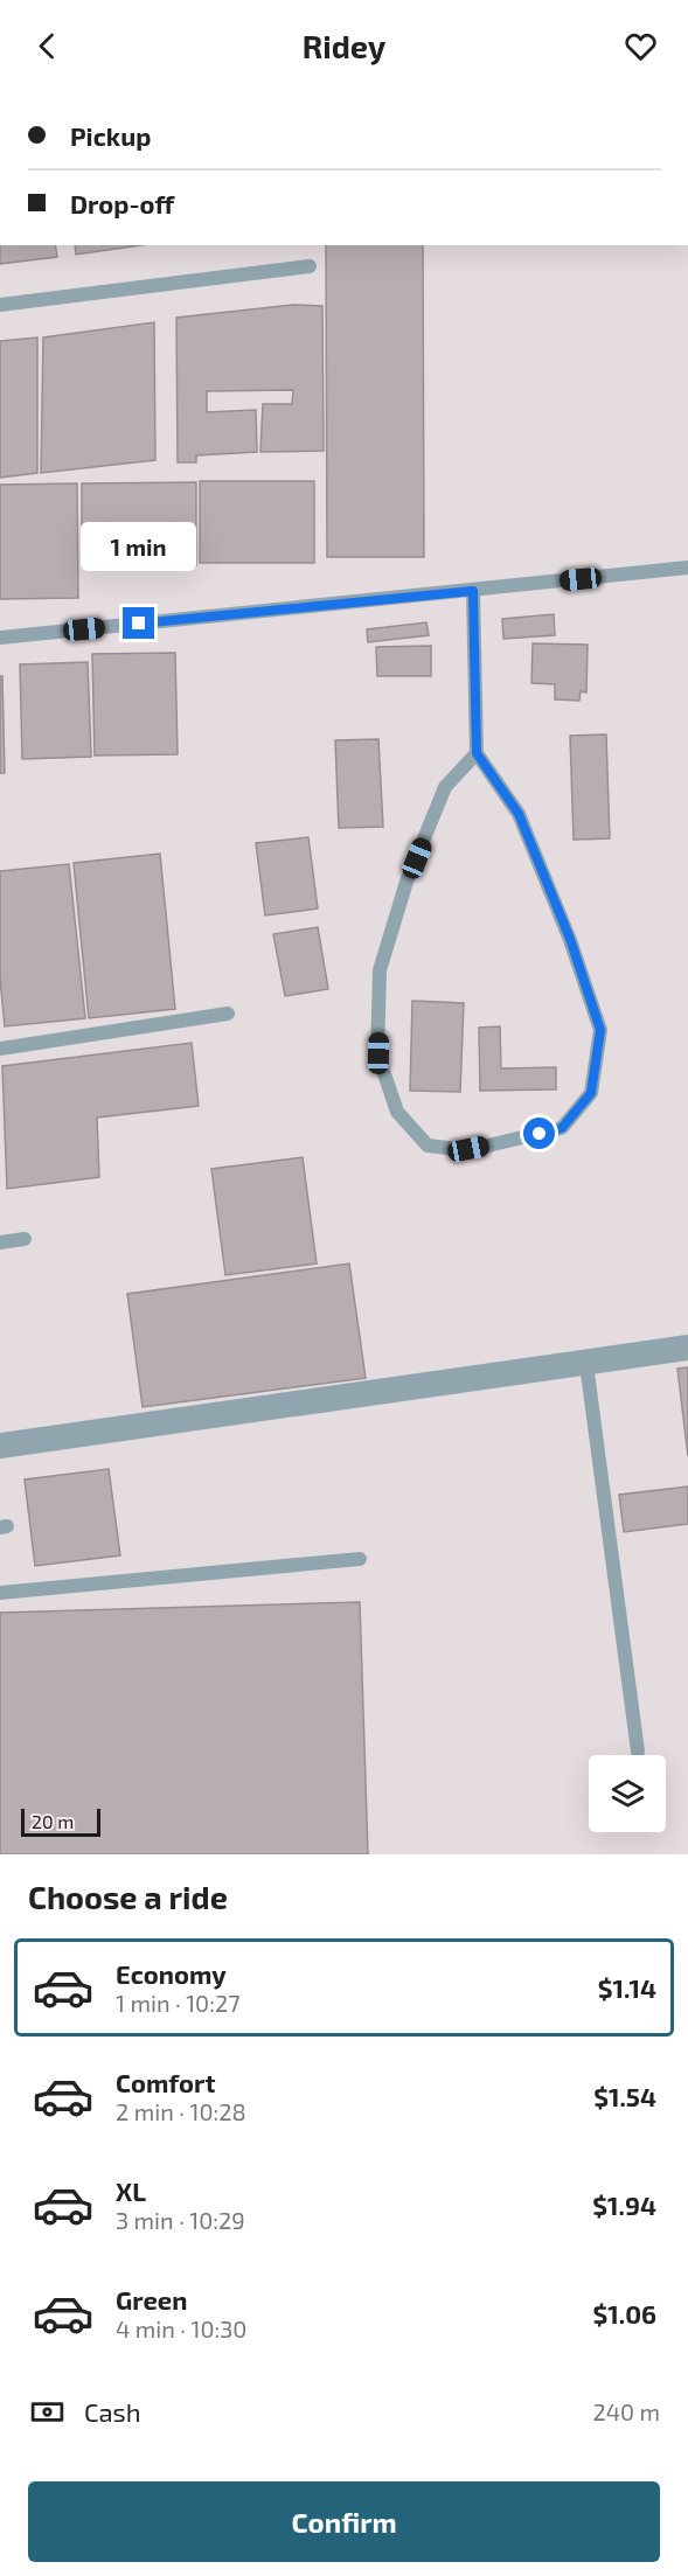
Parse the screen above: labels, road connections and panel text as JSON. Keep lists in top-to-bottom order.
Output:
{
  "scale_bar": "20 m",
  "page": {
    "header": "Ridey",
    "banner": ["Pickup", "Drop-off"],
    "bubble": "1 min",
    "scale": "20 m",
    "heading": "Choose a ride",
    "list": [
      {
        "name": "Economy",
        "note": "1 min · 10:27",
        "value": "$1.14"
      },
      {
        "name": "Comfort",
        "note": "2 min · 10:28",
        "value": "$1.54"
      },
      {
        "name": "XL",
        "note": "3 min · 10:29",
        "value": "$1.94"
      },
      {
        "name": "Green",
        "note": "4 min · 10:30",
        "value": "$1.06"
      }
    ],
    "pay": ["Cash", "240 m"],
    "buttons": "Confirm"
  }
}
